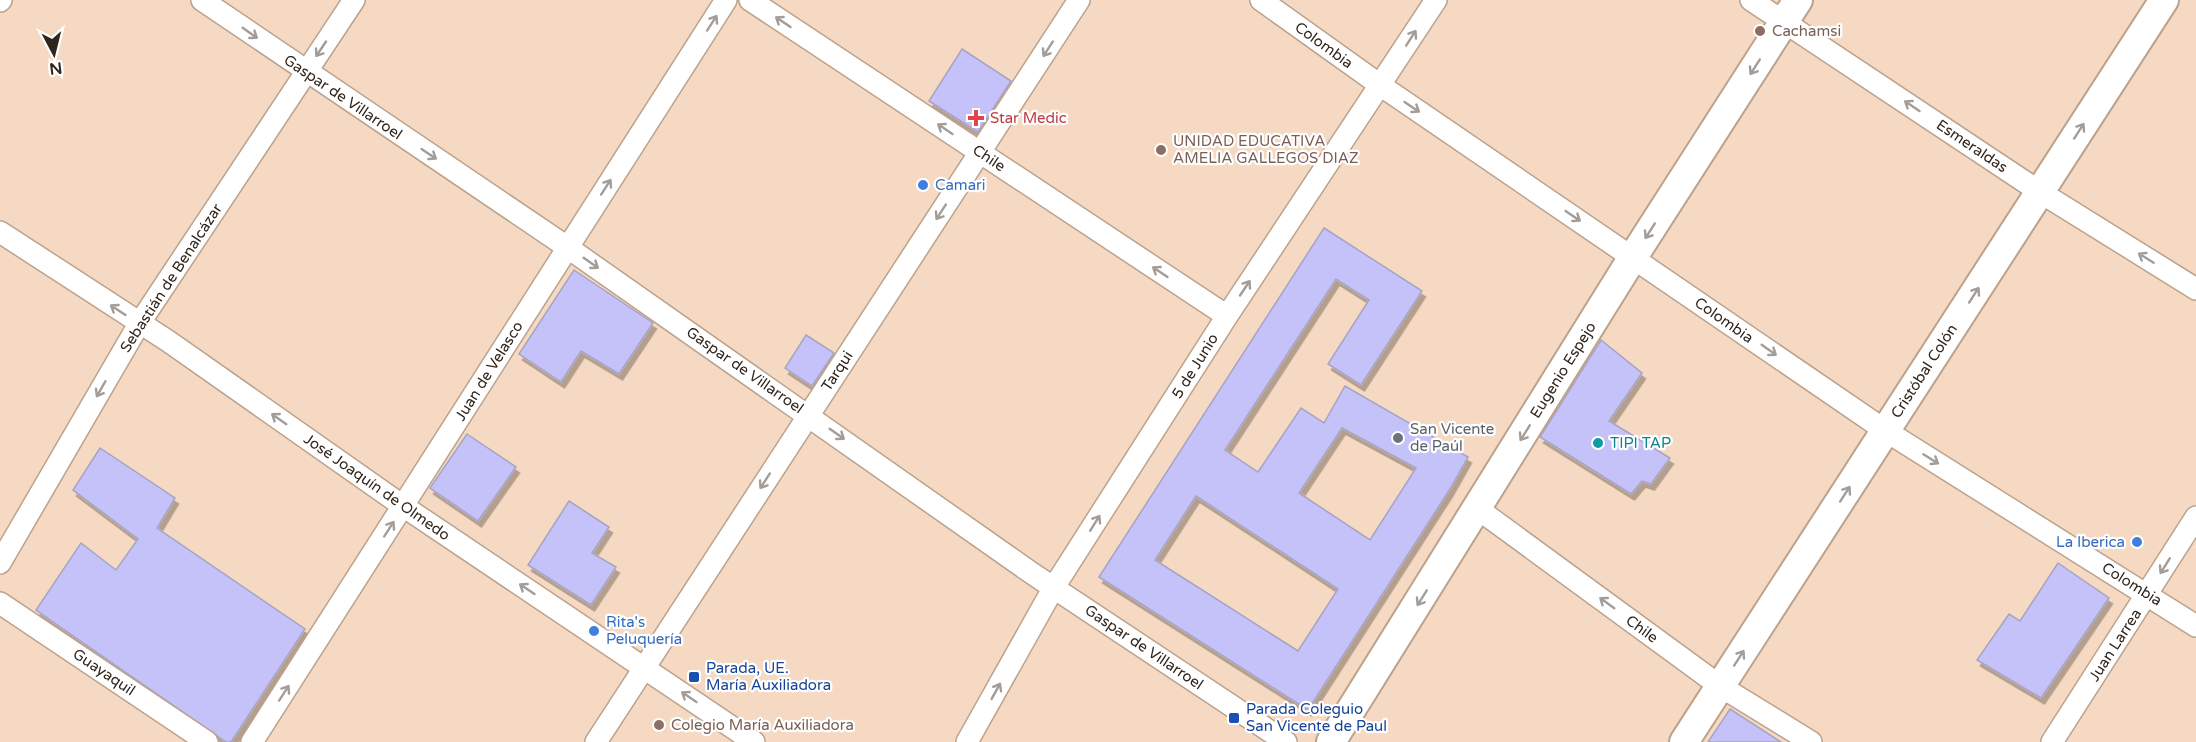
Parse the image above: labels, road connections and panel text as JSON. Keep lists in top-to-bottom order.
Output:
{
  "streets": {
    "street": [
      "Colombia",
      "Gaspar de Villarroel",
      "Esmeraldas",
      "Chile",
      "Sebastián de Benalcázar",
      "5 de Junio",
      "Eugenio Espejo",
      "Juan de Velasco",
      "Tarqui",
      "Cristóbal Colón",
      "José Joaquín de Olmedo",
      "Juan Larrea",
      "Guayaquil"
    ]
  },
  "crossings": [
    ["Colombia", "5 de Junio"],
    ["Colombia", "Eugenio Espejo"],
    ["Colombia", "Cristóbal Colón"],
    ["Colombia", "Juan Larrea"],
    ["Gaspar de Villarroel", "Sebastián de Benalcázar"],
    ["Gaspar de Villarroel", "5 de Junio"],
    ["Gaspar de Villarroel", "Juan de Velasco"],
    ["Gaspar de Villarroel", "Tarqui"],
    ["Esmeraldas", "Eugenio Espejo"],
    ["Esmeraldas", "Cristóbal Colón"],
    ["Chile", "5 de Junio"],
    ["Chile", "Eugenio Espejo"],
    ["Chile", "Tarqui"],
    ["Chile", "Cristóbal Colón"],
    ["Sebastián de Benalcázar", "José Joaquín de Olmedo"],
    ["Juan de Velasco", "José Joaquín de Olmedo"],
    ["Tarqui", "José Joaquín de Olmedo"]
  ],
  "one_way": [
    "Colombia",
    "Gaspar de Villarroel",
    "Esmeraldas",
    "Chile",
    "Sebastián de Benalcázar",
    "5 de Junio",
    "Eugenio Espejo",
    "Juan de Velasco",
    "Tarqui",
    "Cristóbal Colón",
    "José Joaquín de Olmedo"
  ],
  "places": {
    "other": [
      "Cachamsi",
      "UNIDAD EDUCATIVA AMELIA GALLEGOS DIAZ",
      "Camari",
      "San Vicente de Paúl",
      "TIPI TAP",
      "La Iberica",
      "Rita's Peluquería",
      "Colegio María Auxiliadora"
    ],
    "health": ["Star Medic"],
    "transit": ["Parada, UE. María Auxiliadora", "Parada Coleguio San Vicente de Paul"]
  },
  "north": "bottom"
}
